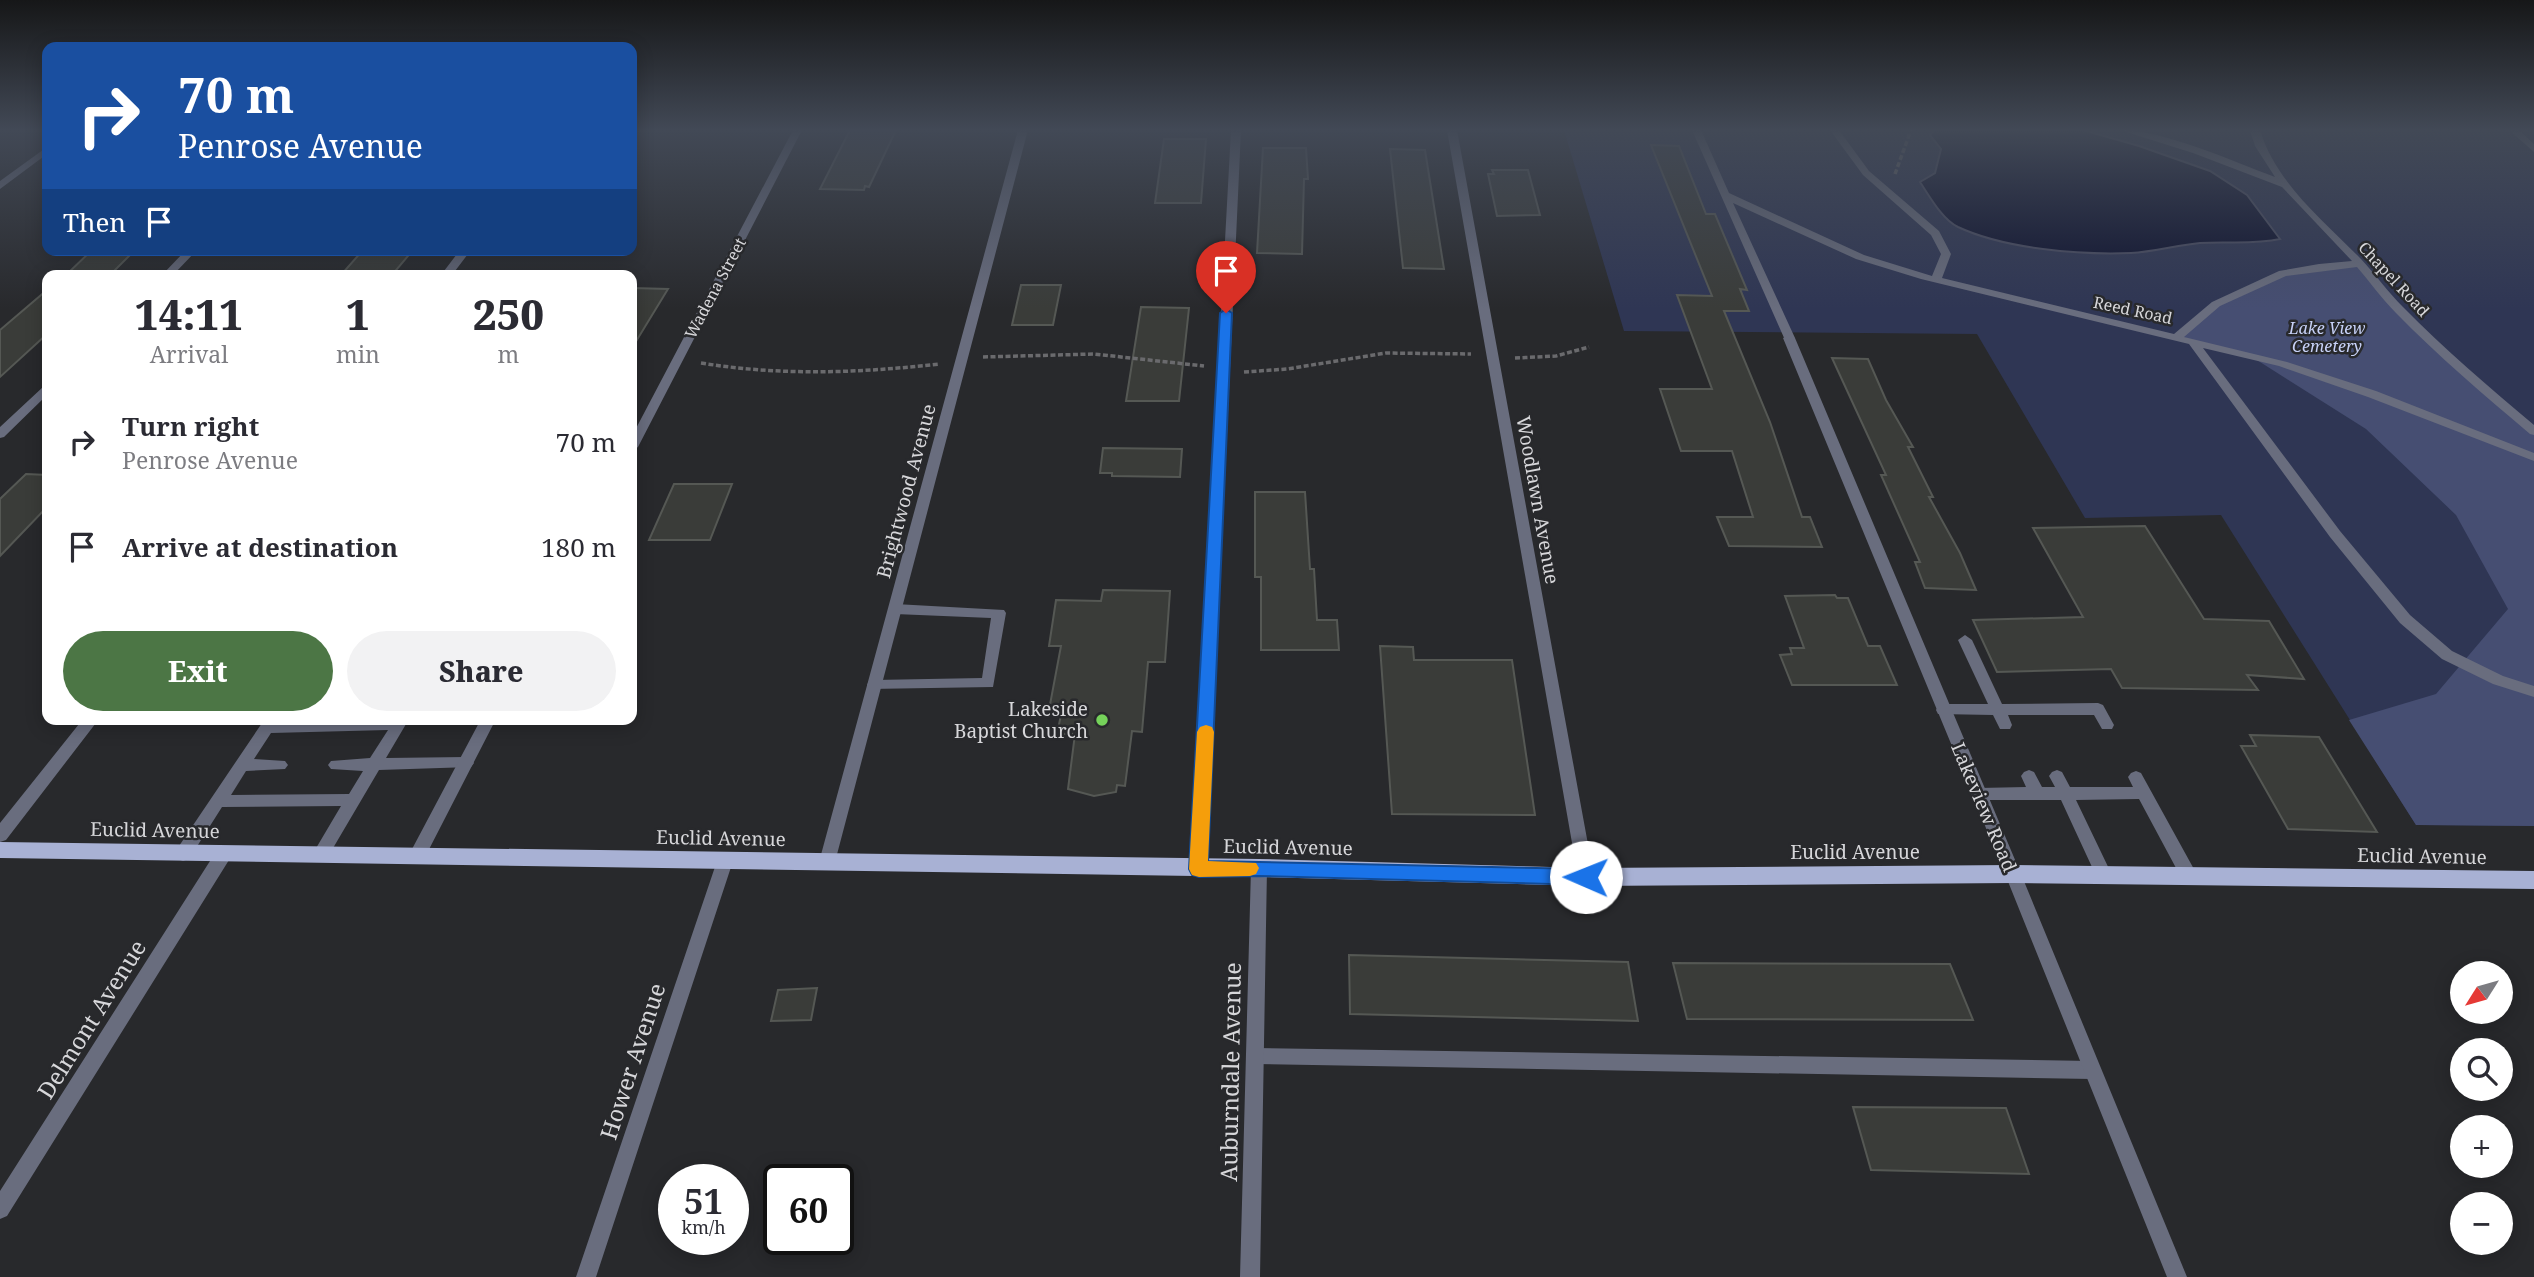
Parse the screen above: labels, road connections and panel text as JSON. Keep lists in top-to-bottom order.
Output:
{
  "streets": {
    "main road": ["Euclid Avenue"],
    "street": [
      "Chapel Road",
      "Wadena Street",
      "Reed Road",
      "Brightwood Avenue",
      "Woodlawn Avenue",
      "Lakeview Road",
      "Delmont Avenue",
      "Hower Avenue",
      "Auburndale Avenue"
    ]
  },
  "crossings": [
    ["Reed Road", "Lakeview Road"],
    ["Brightwood Avenue", "Euclid Avenue"],
    ["Woodlawn Avenue", "Euclid Avenue"],
    ["Lakeview Road", "Euclid Avenue"],
    ["Euclid Avenue", "Delmont Avenue"],
    ["Euclid Avenue", "Hower Avenue"],
    ["Euclid Avenue", "Auburndale Avenue"]
  ],
  "parks": ["Lake View Cemetery"],
  "places": ["Lakeside Baptist Church"],
  "north": "bottom left",
  "page": {
    "turn": ["70 m", "Penrose Avenue"],
    "then": "Then",
    "eta": [
      "14:11",
      "Arrival",
      "1",
      "min",
      "250",
      "m"
    ],
    "list": [
      {
        "name": "Turn right",
        "note": "Penrose Avenue",
        "value": "70 m"
      },
      {
        "name": "Arrive at destination",
        "value": "180 m"
      }
    ],
    "buttons": ["Exit", "Share"],
    "map_buttons": ["+", "−"],
    "speed": "51 km/h",
    "limit": "60"
  }
}
